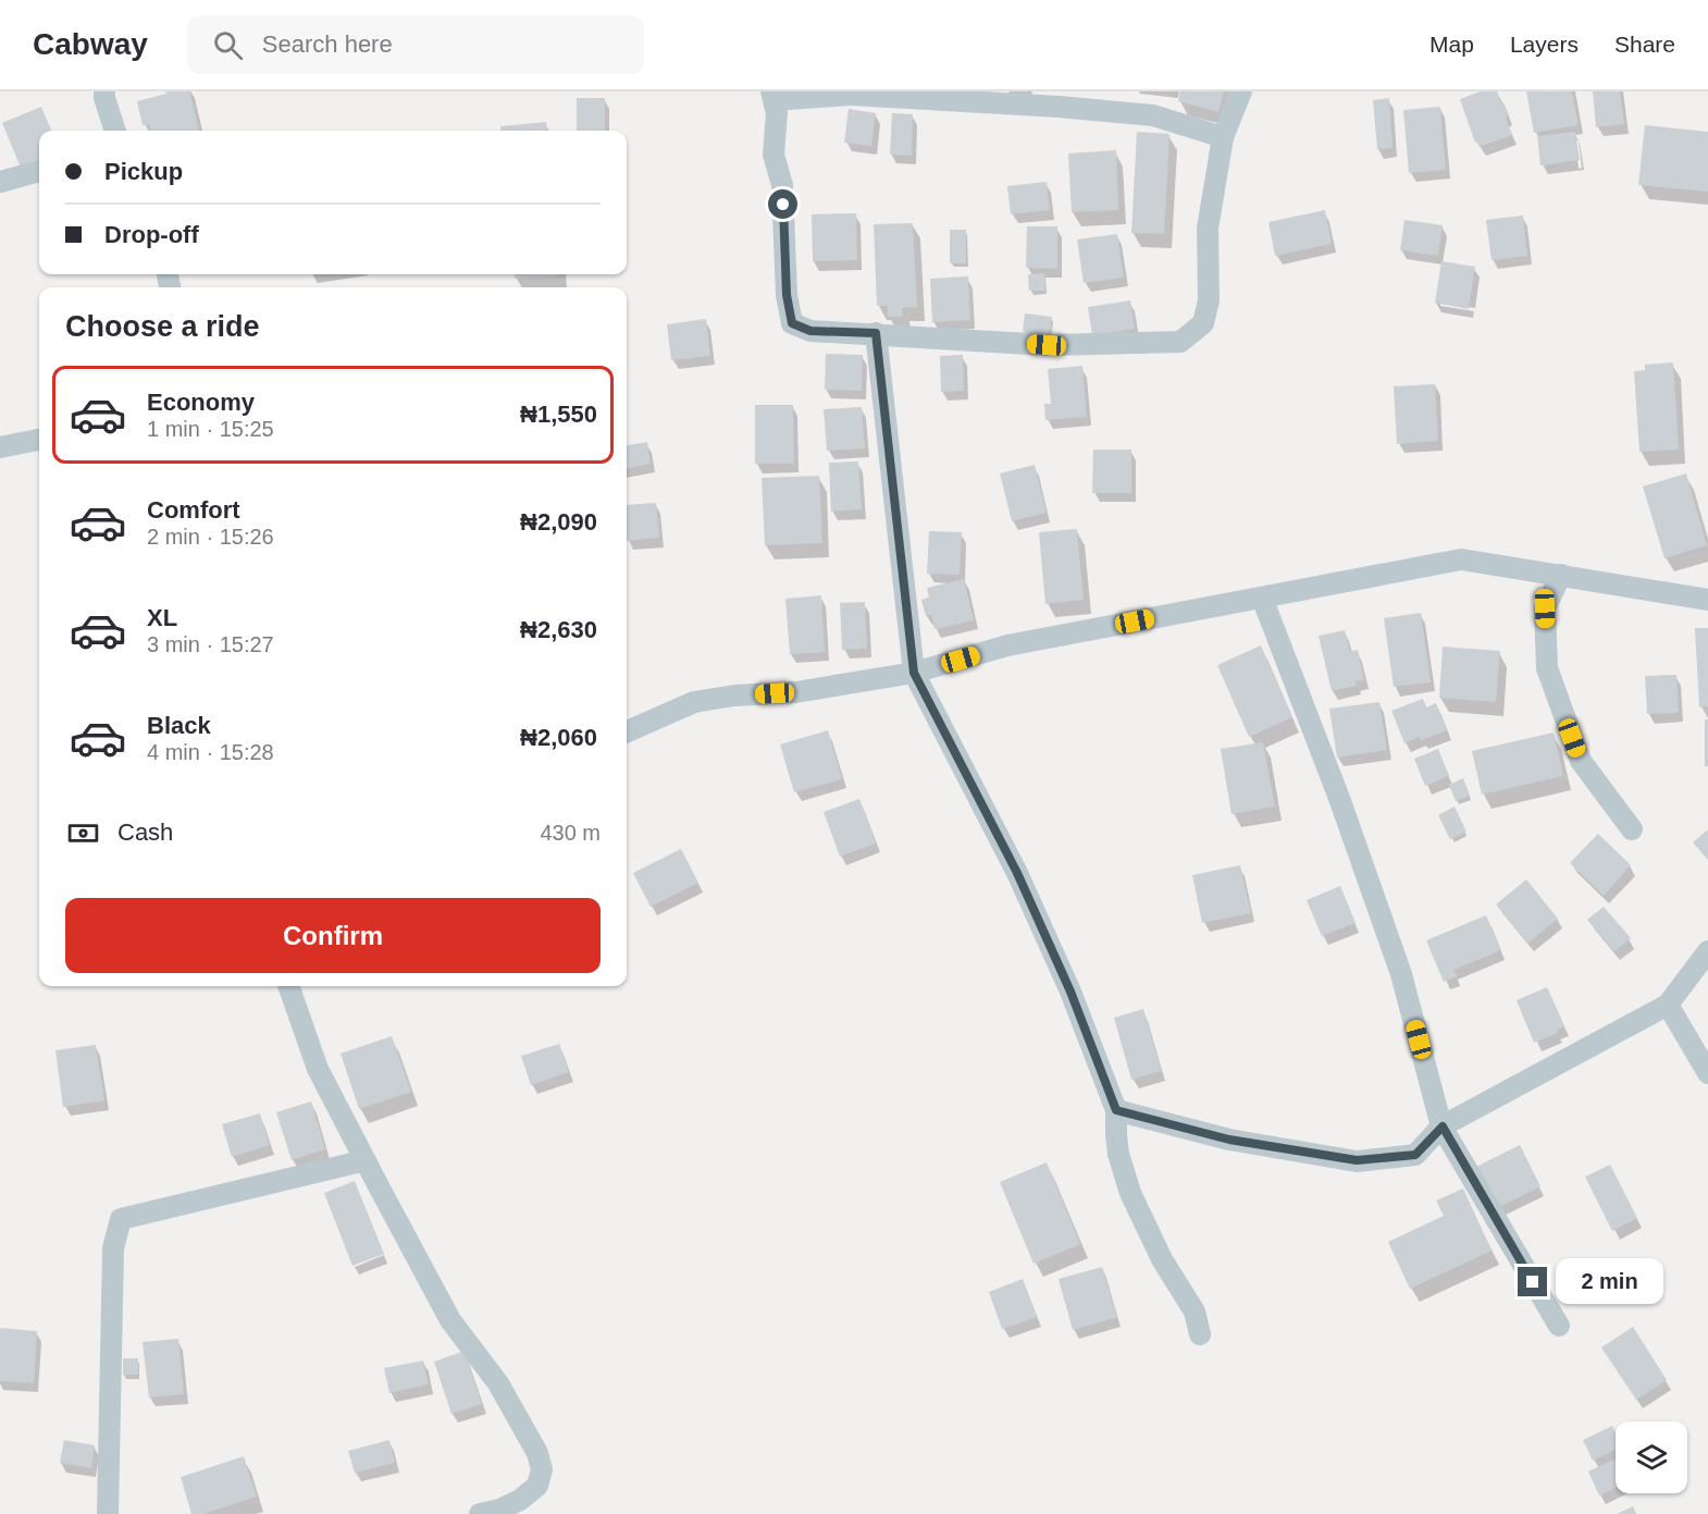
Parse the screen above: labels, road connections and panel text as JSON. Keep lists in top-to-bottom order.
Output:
{
  "page": {
    "header": "Cabway",
    "search": "Search here",
    "nav": ["Map", "Layers", "Share"],
    "banner": ["Pickup", "Drop-off"],
    "heading": "Choose a ride",
    "list": [
      {
        "name": "Economy",
        "note": "1 min · 15:25",
        "value": "₦1,550"
      },
      {
        "name": "Comfort",
        "note": "2 min · 15:26",
        "value": "₦2,090"
      },
      {
        "name": "XL",
        "note": "3 min · 15:27",
        "value": "₦2,630"
      },
      {
        "name": "Black",
        "note": "4 min · 15:28",
        "value": "₦2,060"
      }
    ],
    "pay": ["Cash", "430 m"],
    "buttons": "Confirm",
    "bubble": "2 min"
  }
}
